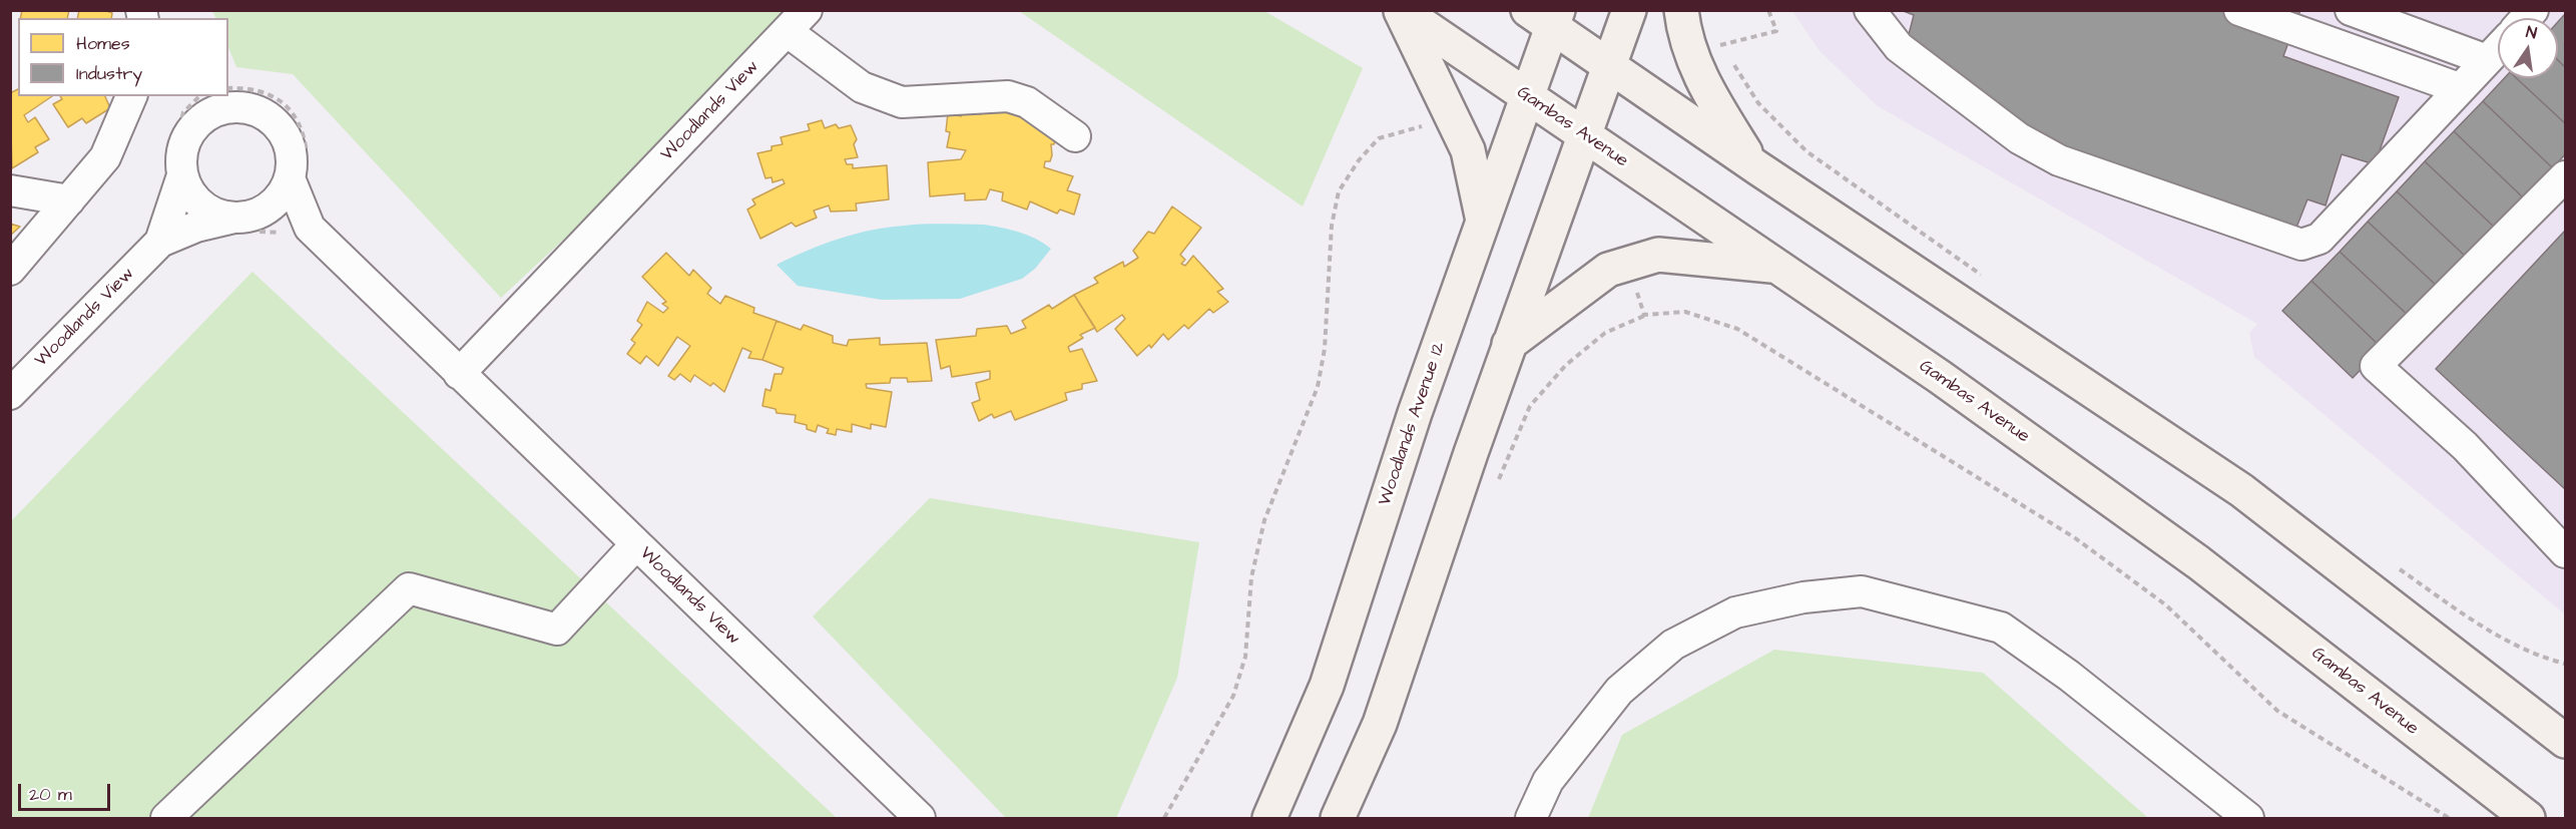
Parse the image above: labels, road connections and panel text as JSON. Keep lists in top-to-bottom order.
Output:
{
  "streets": {
    "main road": ["Gambas Avenue", "Woodlands Avenue 12"],
    "street": ["Woodlands View"]
  },
  "crossings": [
    ["Gambas Avenue", "Woodlands Avenue 12"]
  ],
  "legend": ["Homes", "Industry"],
  "scale_bar": "20 m",
  "north": "top"
}
